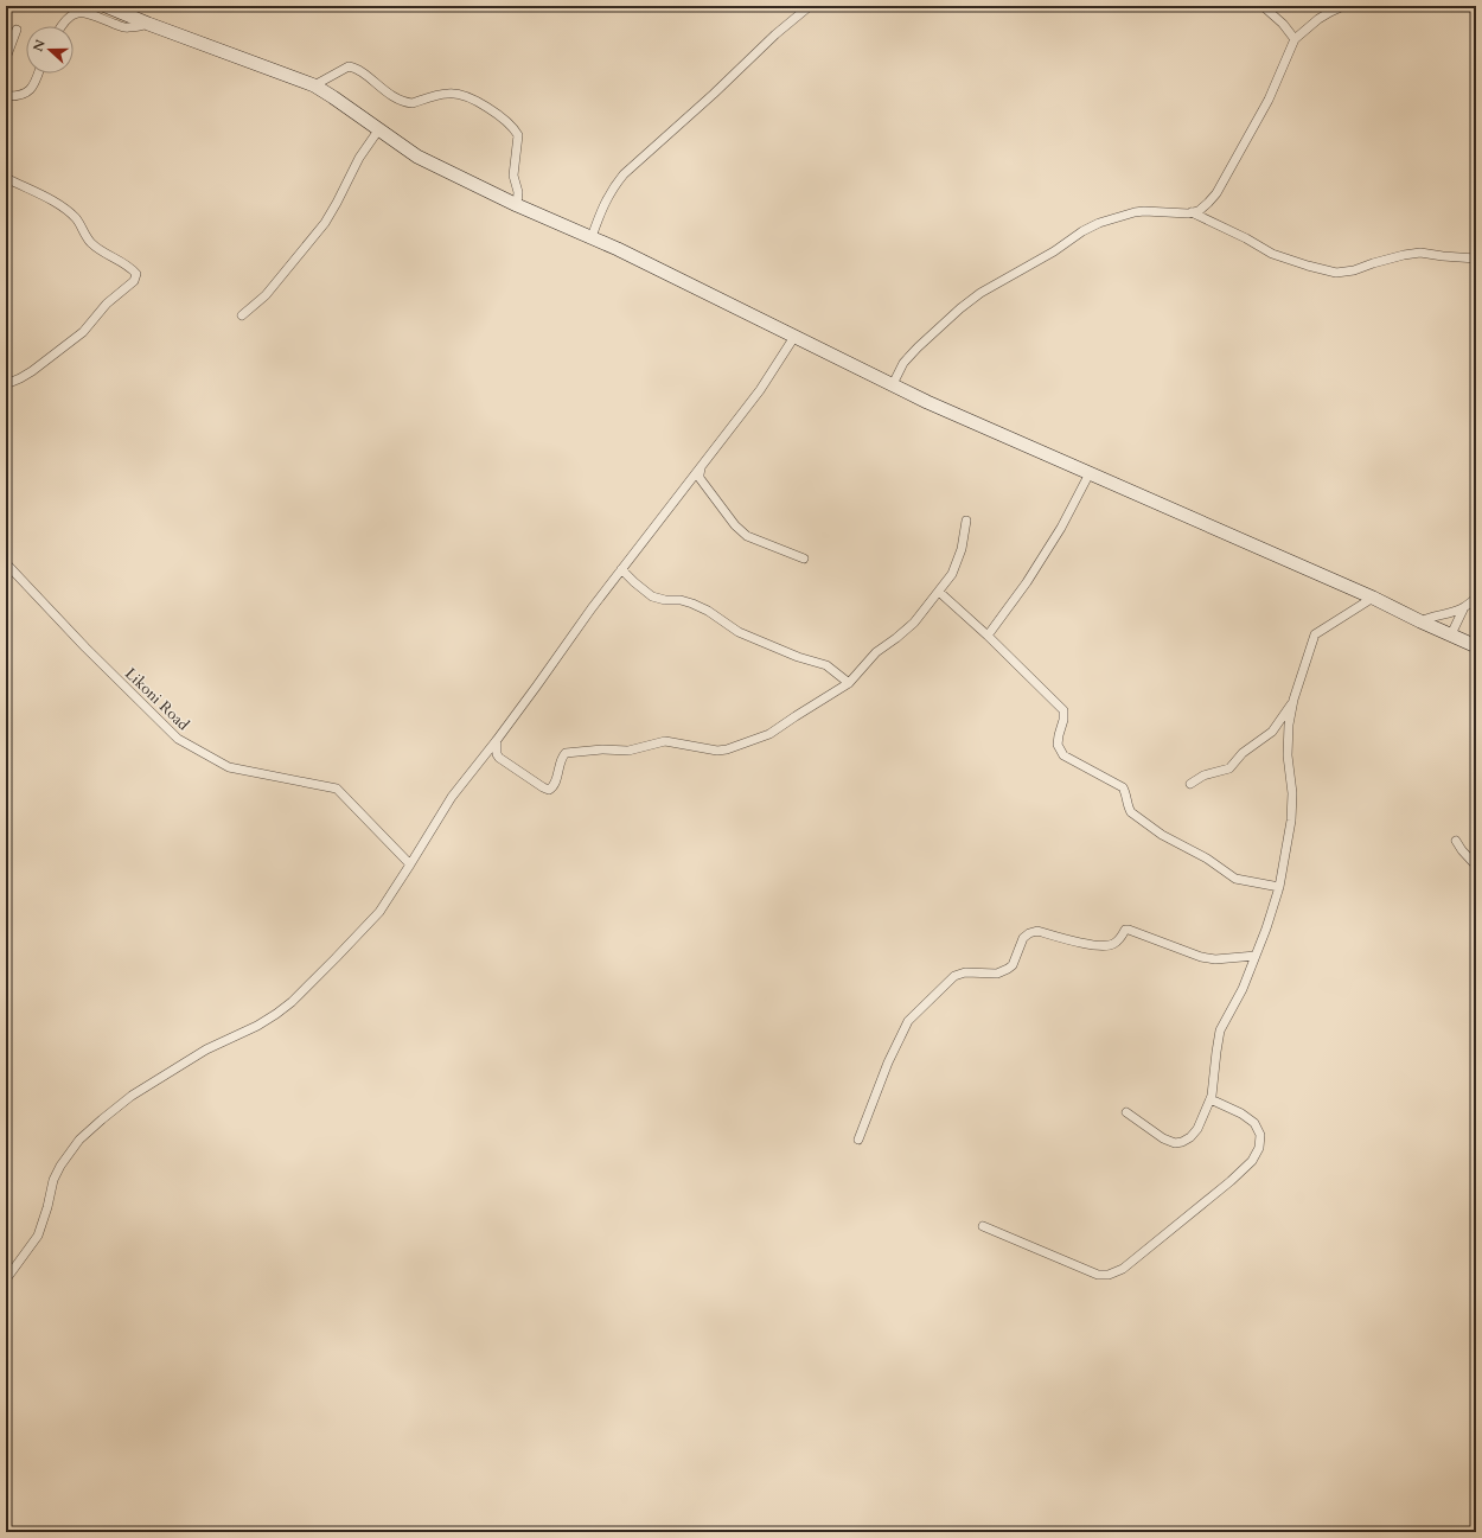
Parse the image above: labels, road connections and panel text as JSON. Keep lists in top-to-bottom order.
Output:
{
  "streets": {
    "street": ["Likoni Road"]
  },
  "north": "left"
}
